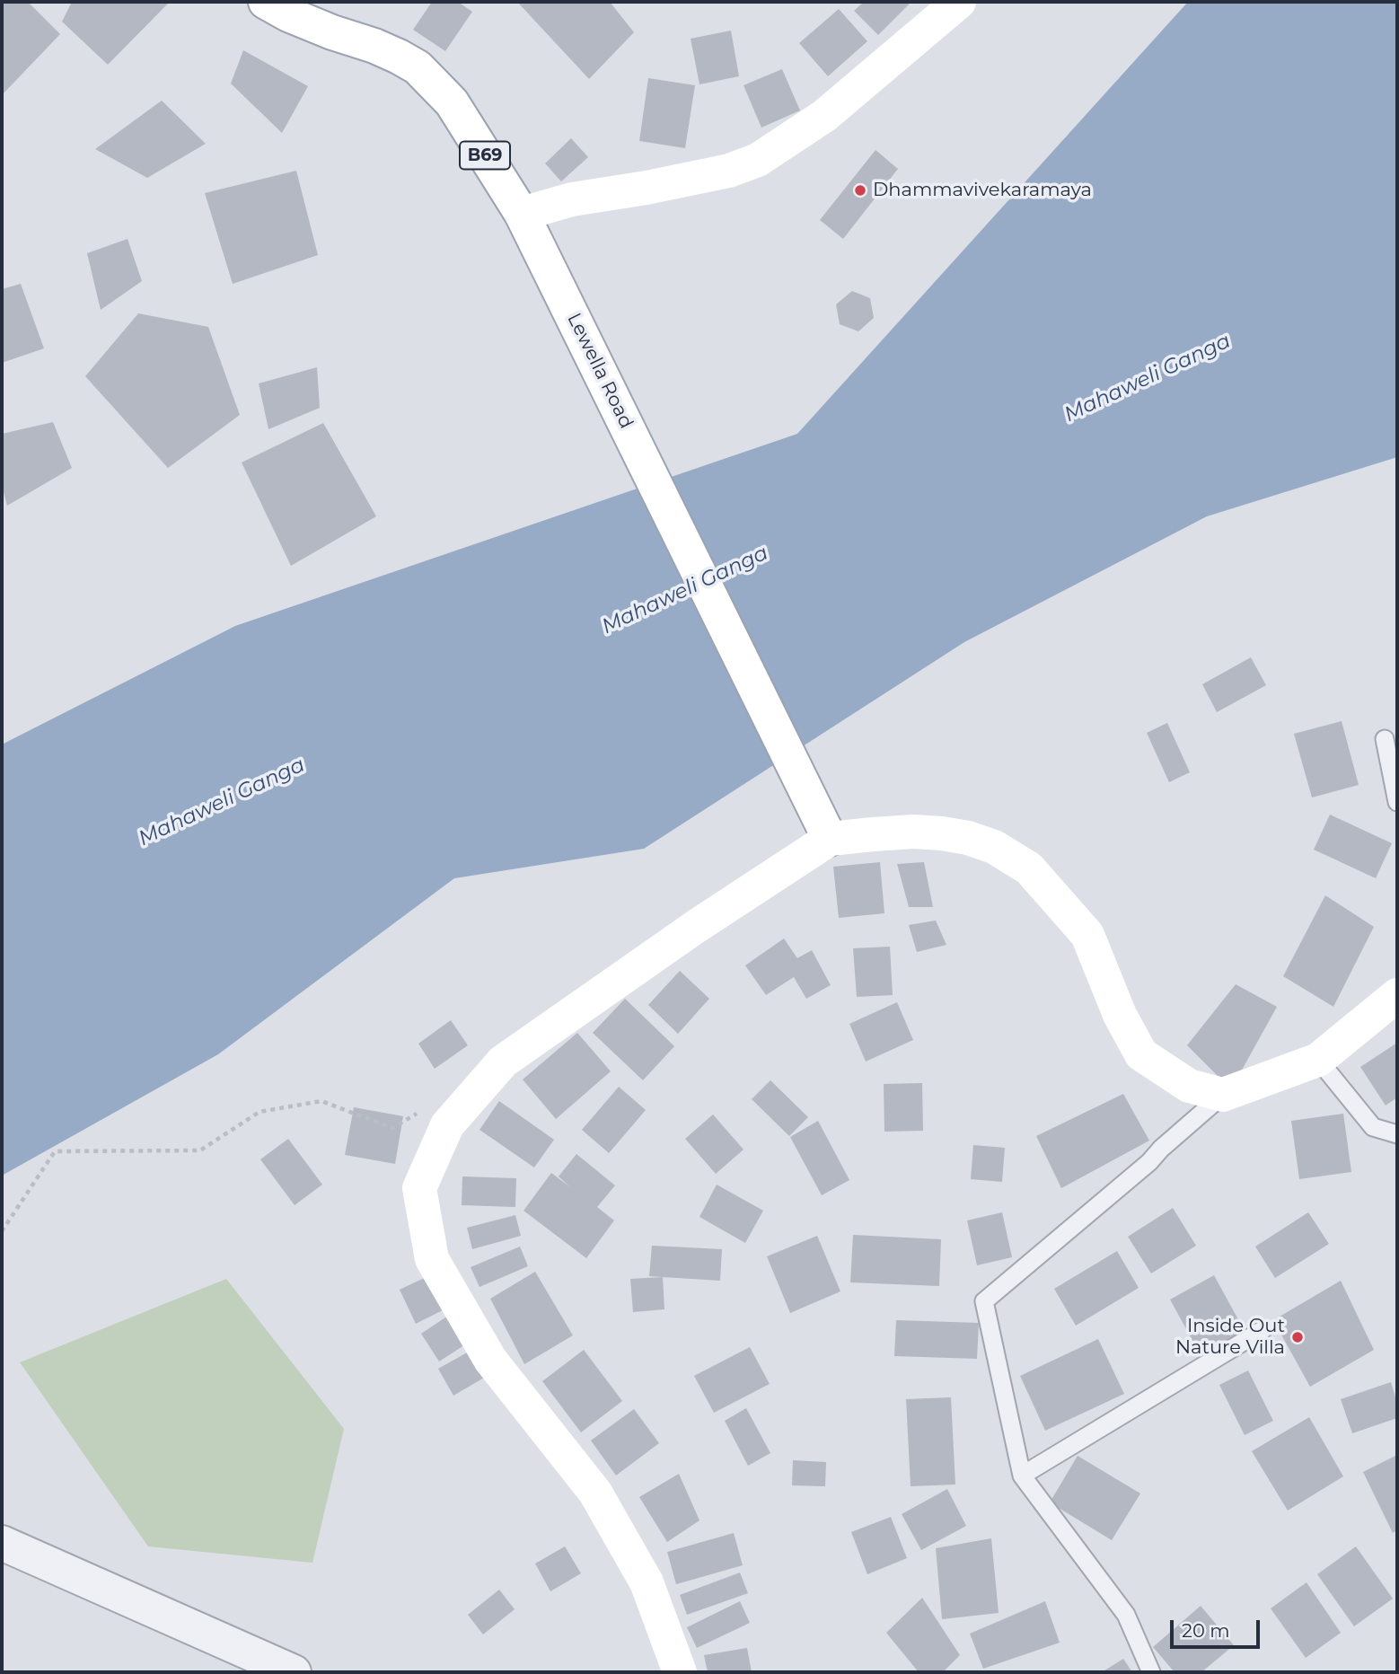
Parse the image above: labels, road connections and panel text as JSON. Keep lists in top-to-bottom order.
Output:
{
  "streets": {
    "main road": ["B69", "Lewella Road"]
  },
  "water": ["Mahaweli Ganga"],
  "places": ["Dhammavivekaramaya", "Inside Out Nature Villa"],
  "scale_bar": "20 m"
}
